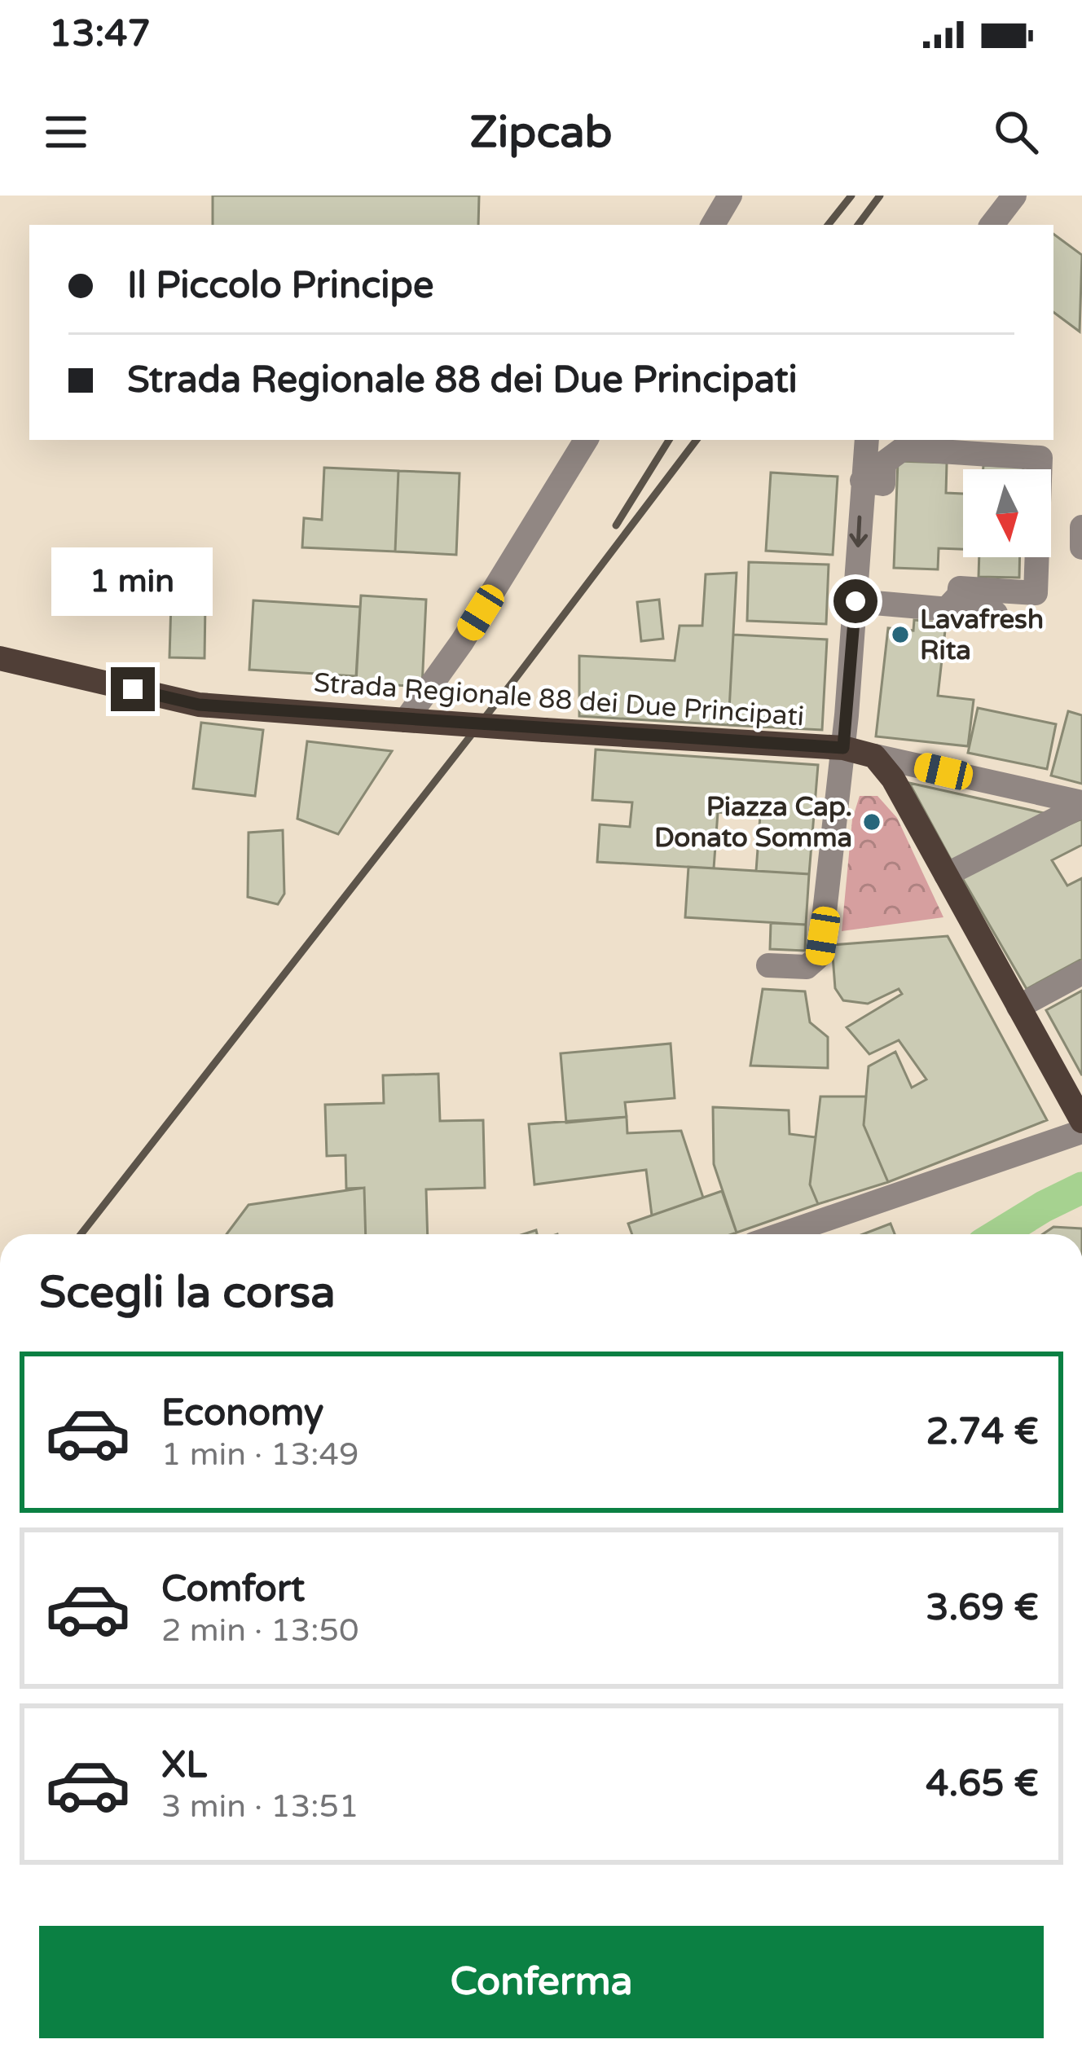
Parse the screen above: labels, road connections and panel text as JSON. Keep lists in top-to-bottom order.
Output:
{
  "streets": {
    "main road": ["Strada Regionale 88 dei Due Principati"]
  },
  "places": ["Lavafresh Rita", "Piazza Cap. Donato Somma"],
  "north": "bottom",
  "page": {
    "status": "13:47",
    "header": "Zipcab",
    "banner": ["Il Piccolo Principe", "Strada Regionale 88 dei Due Principati"],
    "bubble": "1 min",
    "heading": "Scegli la corsa",
    "list": [
      {
        "name": "Economy",
        "note": "1 min · 13:49",
        "value": "2.74 €"
      },
      {
        "name": "Comfort",
        "note": "2 min · 13:50",
        "value": "3.69 €"
      },
      {
        "name": "XL",
        "note": "3 min · 13:51",
        "value": "4.65 €"
      }
    ],
    "buttons": "Conferma"
  }
}
